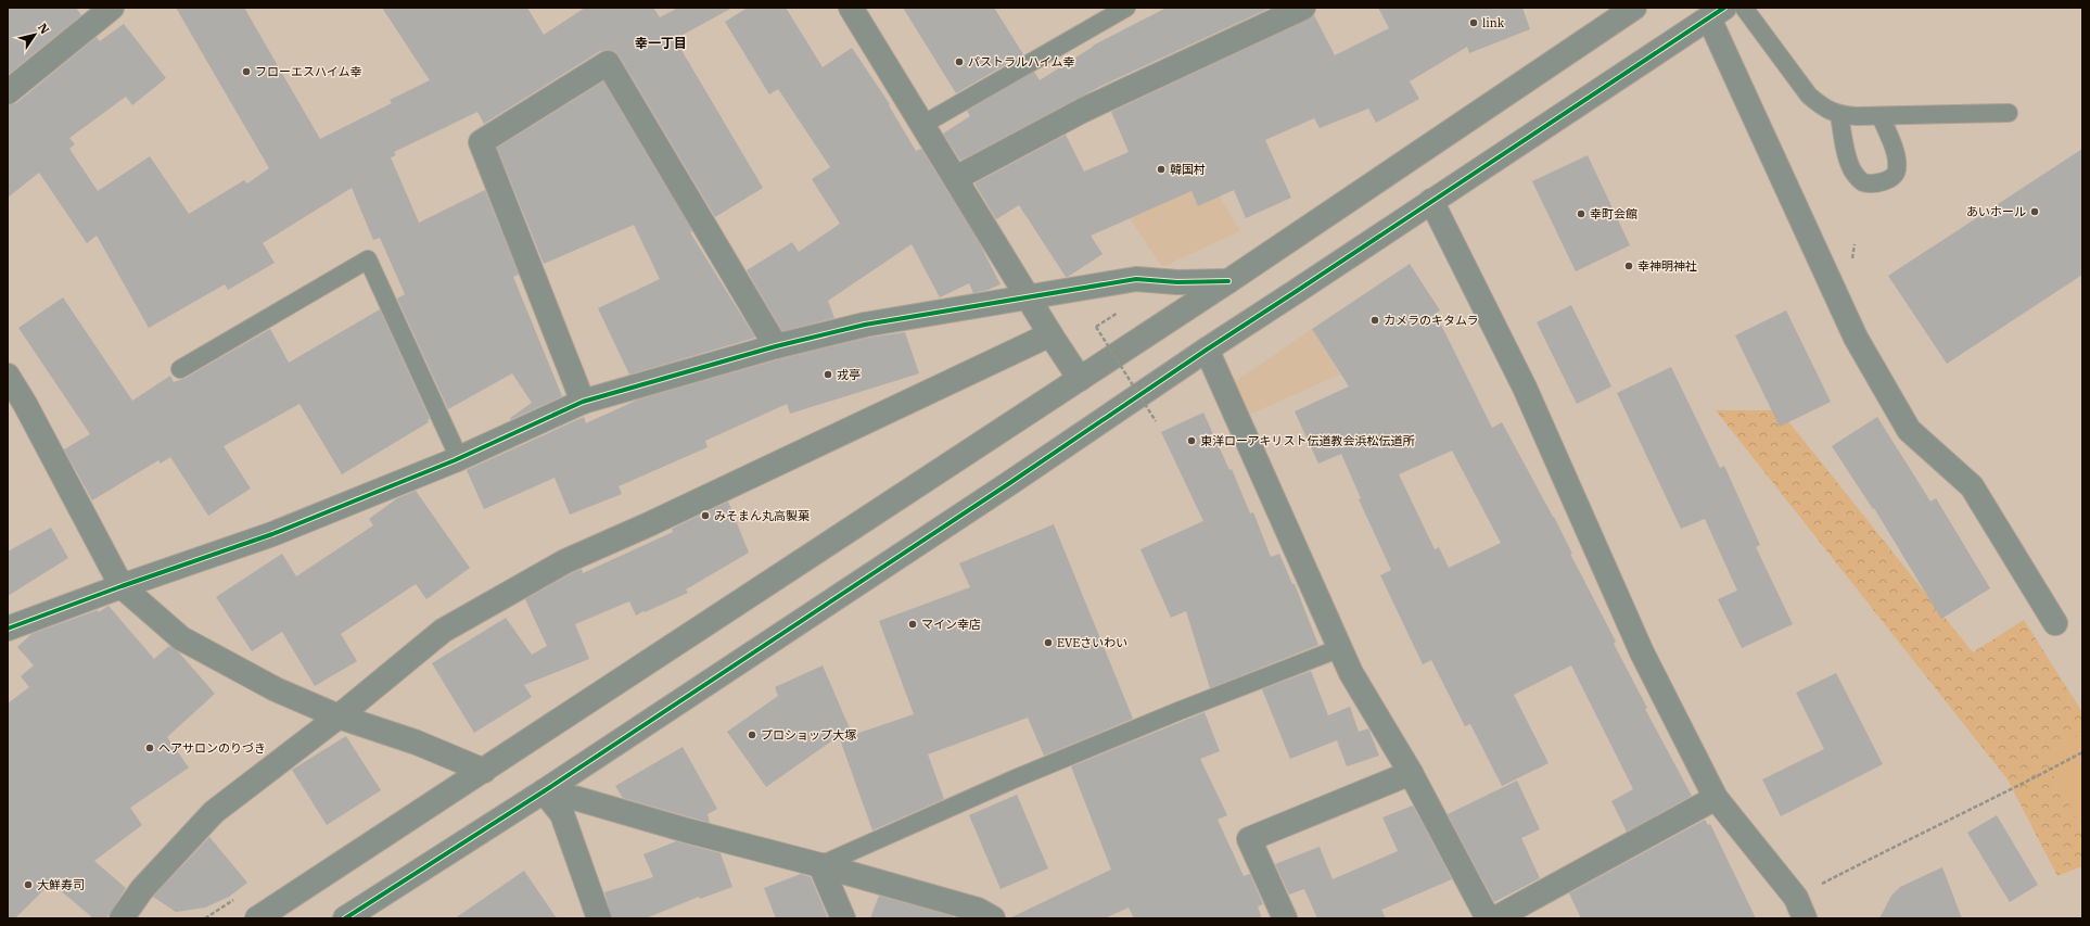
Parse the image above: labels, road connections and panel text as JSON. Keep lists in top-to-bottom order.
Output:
{
  "districts": ["幸一丁目"],
  "places": [
    "link",
    "パストラルハイム幸",
    "フローエスハイム幸",
    "韓国村",
    "あいホール",
    "幸町会館",
    "幸神明神社",
    "カメラのキタムラ",
    "戎亭",
    "東洋ローアキリスト伝道教会浜松伝道所",
    "みそまん丸高製菓",
    "マイン幸店",
    "EVEさいわい",
    "プロショップ大塚",
    "ヘアサロンのりづき",
    "大鮮寿司"
  ],
  "north": "top right"
}
